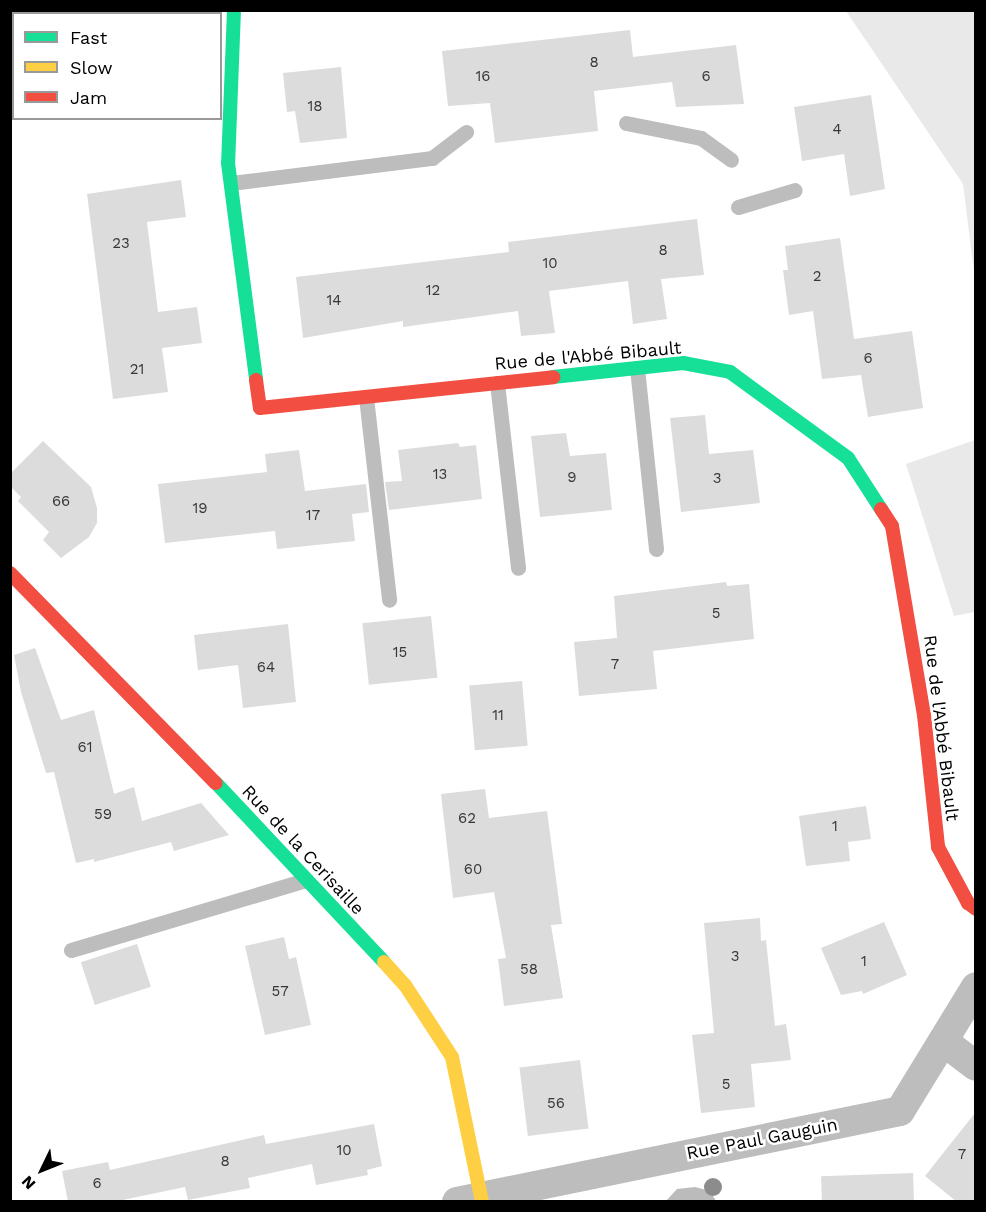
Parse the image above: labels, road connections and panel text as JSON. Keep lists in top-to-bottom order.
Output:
{
  "streets": {
    "street": ["Rue de l'Abbé Bibault", "Rue de la Cerisaille", "Rue Paul Gauguin"]
  },
  "crossings": [
    ["Rue de la Cerisaille", "Rue Paul Gauguin"]
  ],
  "house_numbers": [
    "8",
    "16",
    "6",
    "18",
    "4",
    "23",
    "8",
    "10",
    "2",
    "12",
    "14",
    "6",
    "21",
    "13",
    "9",
    "3",
    "66",
    "19",
    "17",
    "5",
    "15",
    "7",
    "64",
    "11",
    "61",
    "59",
    "62",
    "1",
    "60",
    "3",
    "1",
    "58",
    "57",
    "5",
    "56",
    "10",
    "7",
    "8",
    "6"
  ],
  "legend": ["Fast", "Slow", "Jam"],
  "north": "bottom left"
}
